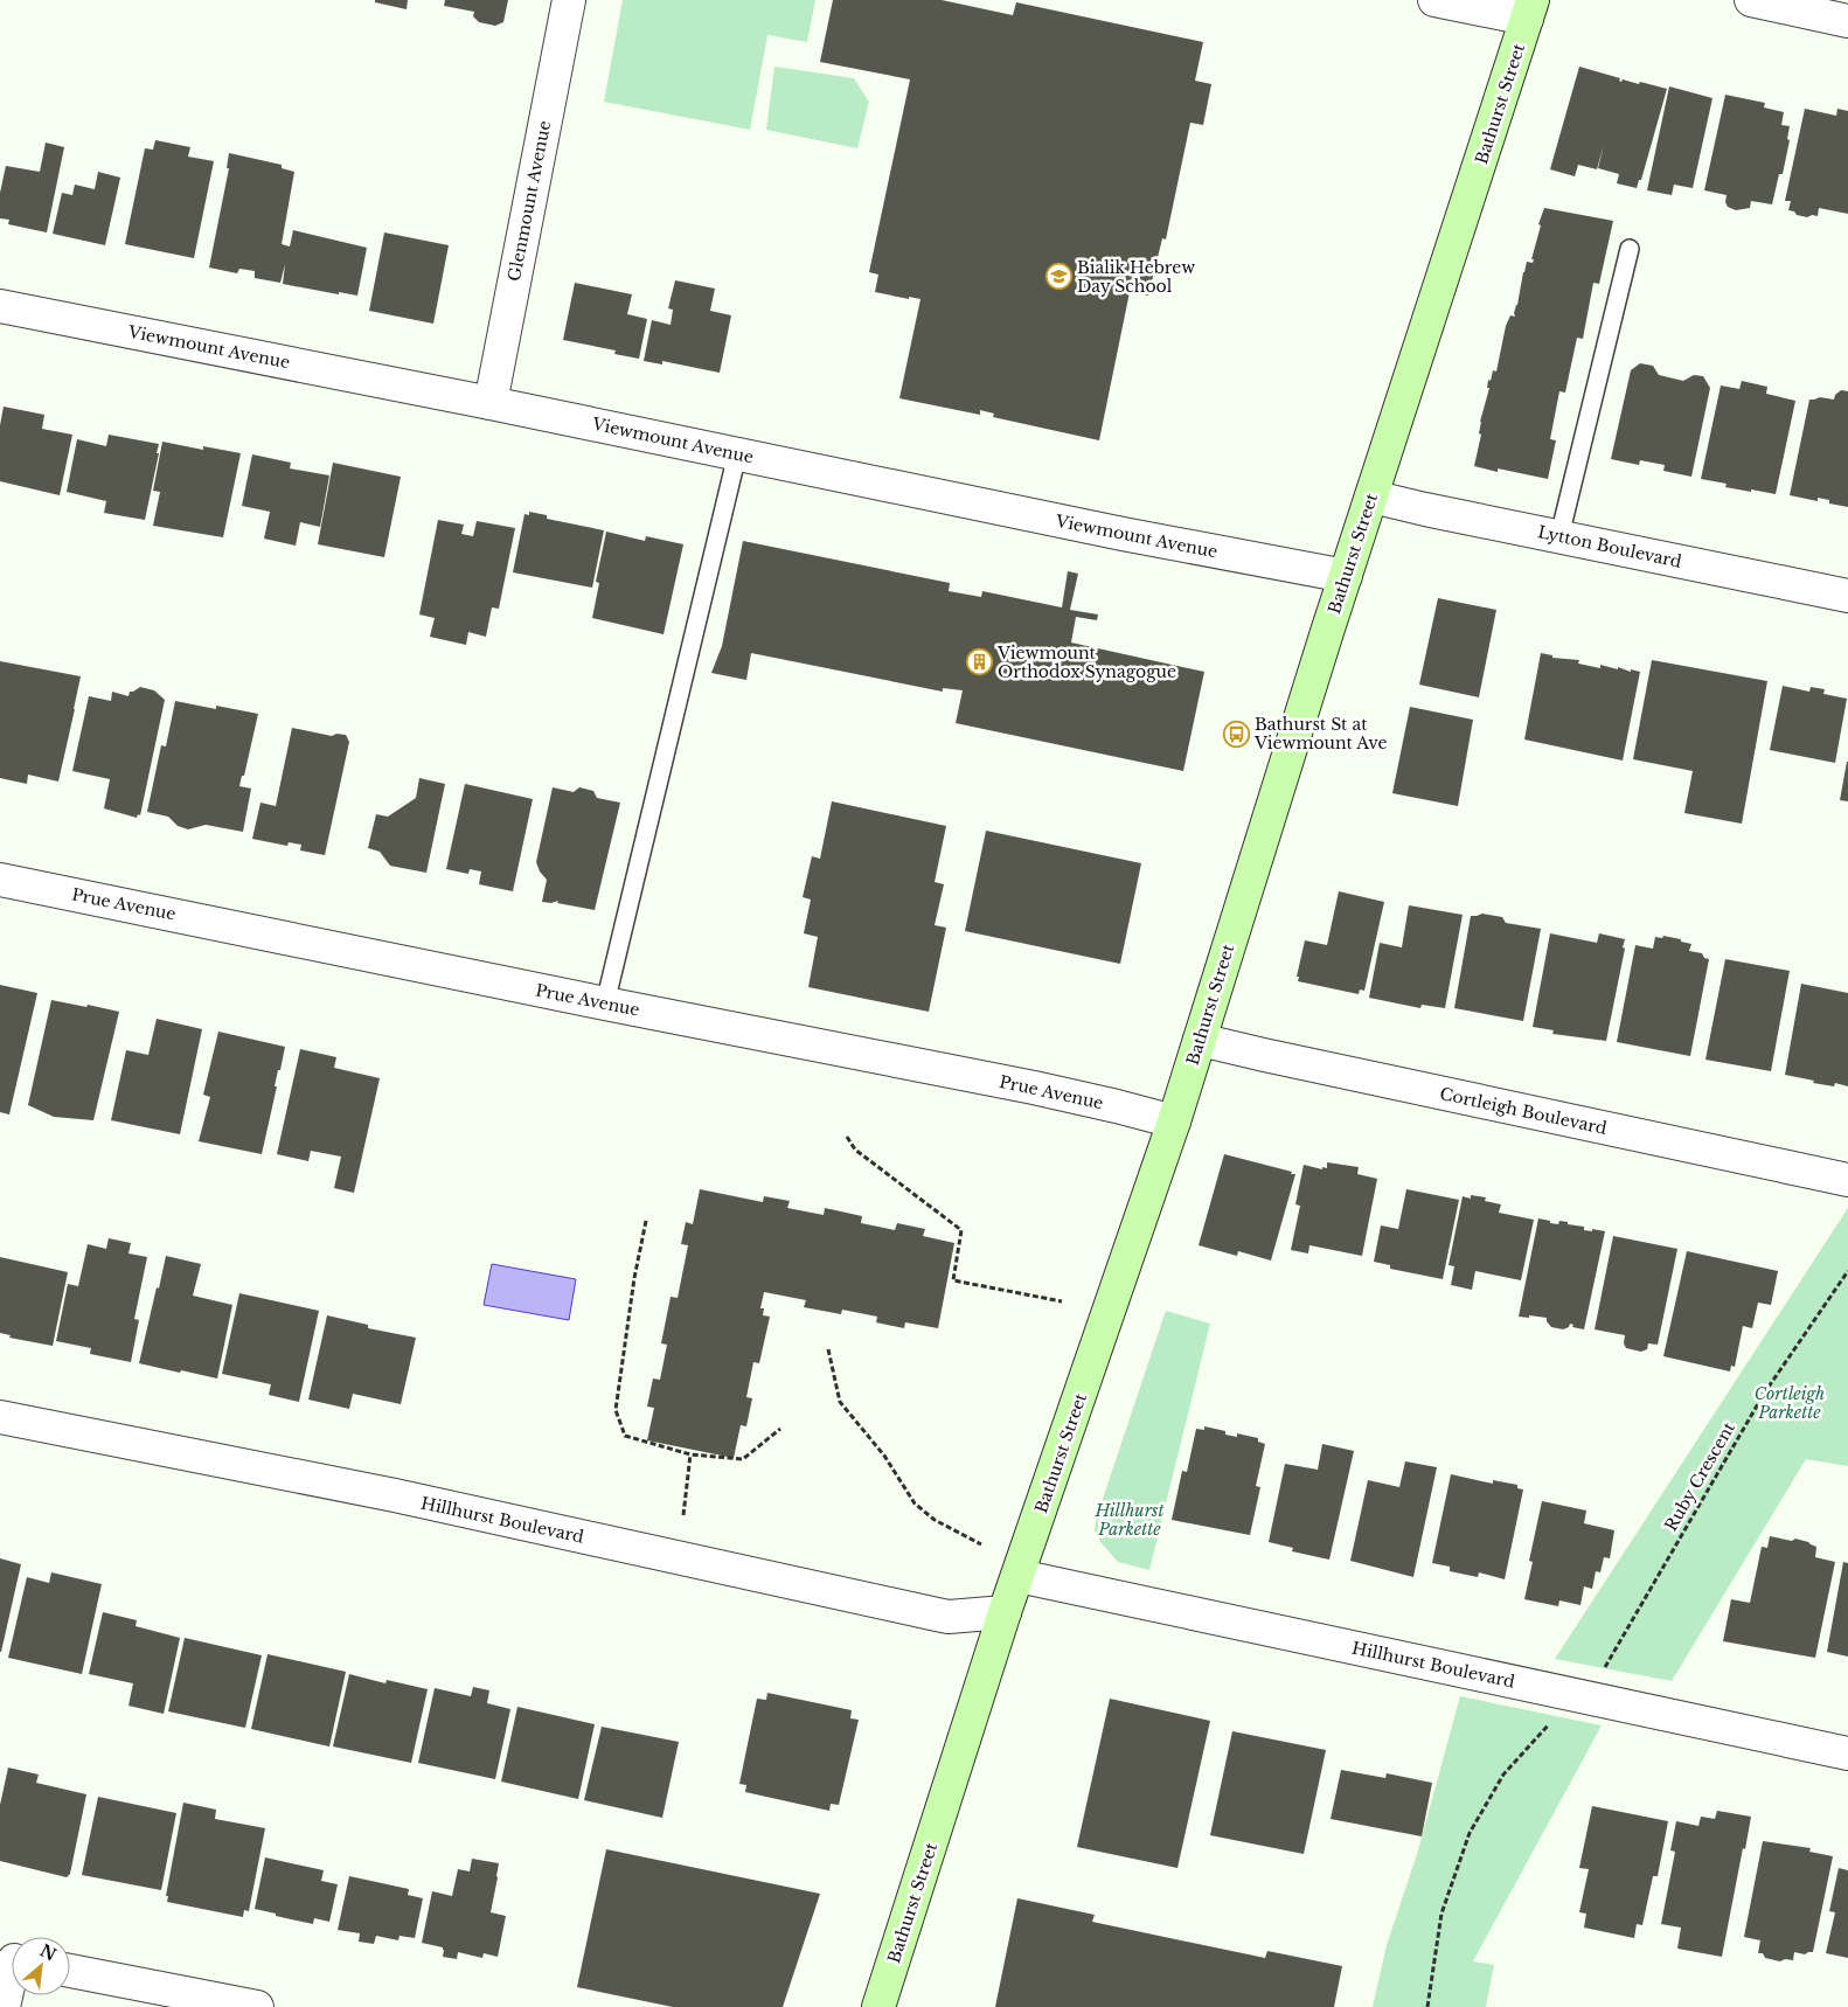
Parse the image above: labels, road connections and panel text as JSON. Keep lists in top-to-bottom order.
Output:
{
  "streets": {
    "main road": ["Bathurst Street"],
    "street": [
      "Glenmount Avenue",
      "Viewmount Avenue",
      "Lytton Boulevard",
      "Prue Avenue",
      "Cortleigh Boulevard",
      "Hillhurst Boulevard"
    ],
    "path": ["Ruby Crescent"]
  },
  "crossings": [
    ["Bathurst Street", "Viewmount Avenue"],
    ["Bathurst Street", "Lytton Boulevard"],
    ["Bathurst Street", "Prue Avenue"],
    ["Bathurst Street", "Cortleigh Boulevard"],
    ["Bathurst Street", "Hillhurst Boulevard"],
    ["Glenmount Avenue", "Viewmount Avenue"],
    ["Ruby Crescent", "Hillhurst Boulevard"]
  ],
  "parks": ["Cortleigh Parkette", "Hillhurst Parkette"],
  "places": {
    "school or university": ["Bialik Hebrew Day School"],
    "building": ["Viewmount Orthodox Synagogue"],
    "bus stop": ["Bathurst St at Viewmount Ave"]
  },
  "north": "top right"
}
